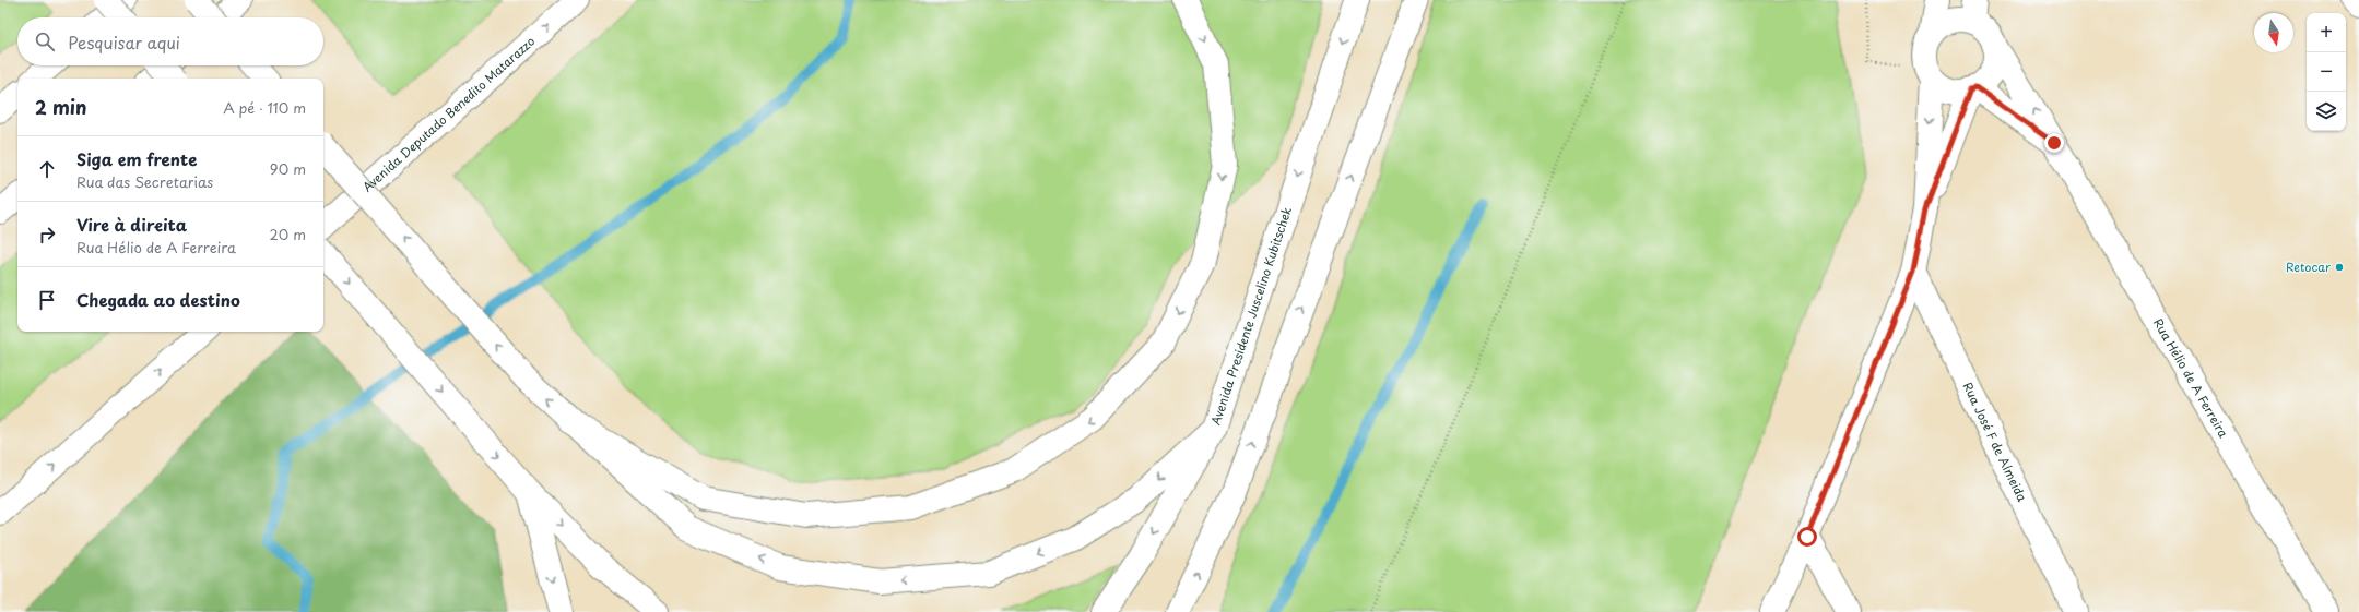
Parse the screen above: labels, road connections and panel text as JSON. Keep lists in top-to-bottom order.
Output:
{
  "streets": {
    "main road": [
      "Avenida Deputado Benedito Matarazzo",
      "Avenida Presidente Juscelino Kubitschek",
      "Rua Hélio de A Ferreira",
      "Rua José F de Almeida"
    ]
  },
  "one_way": ["Avenida Deputado Benedito Matarazzo"],
  "places": ["Retocar"],
  "north": "bottom",
  "page": {
    "map_buttons": ["+", "−"],
    "search": "Pesquisar aqui",
    "heading": ["2 min", "A pé · 110 m"],
    "list": [
      ["Siga em frente", "Rua das Secretarias", "90 m"],
      ["Vire à direita", "Rua Hélio de A Ferreira", "20 m"],
      "Chegada ao destino"
    ]
  }
}
